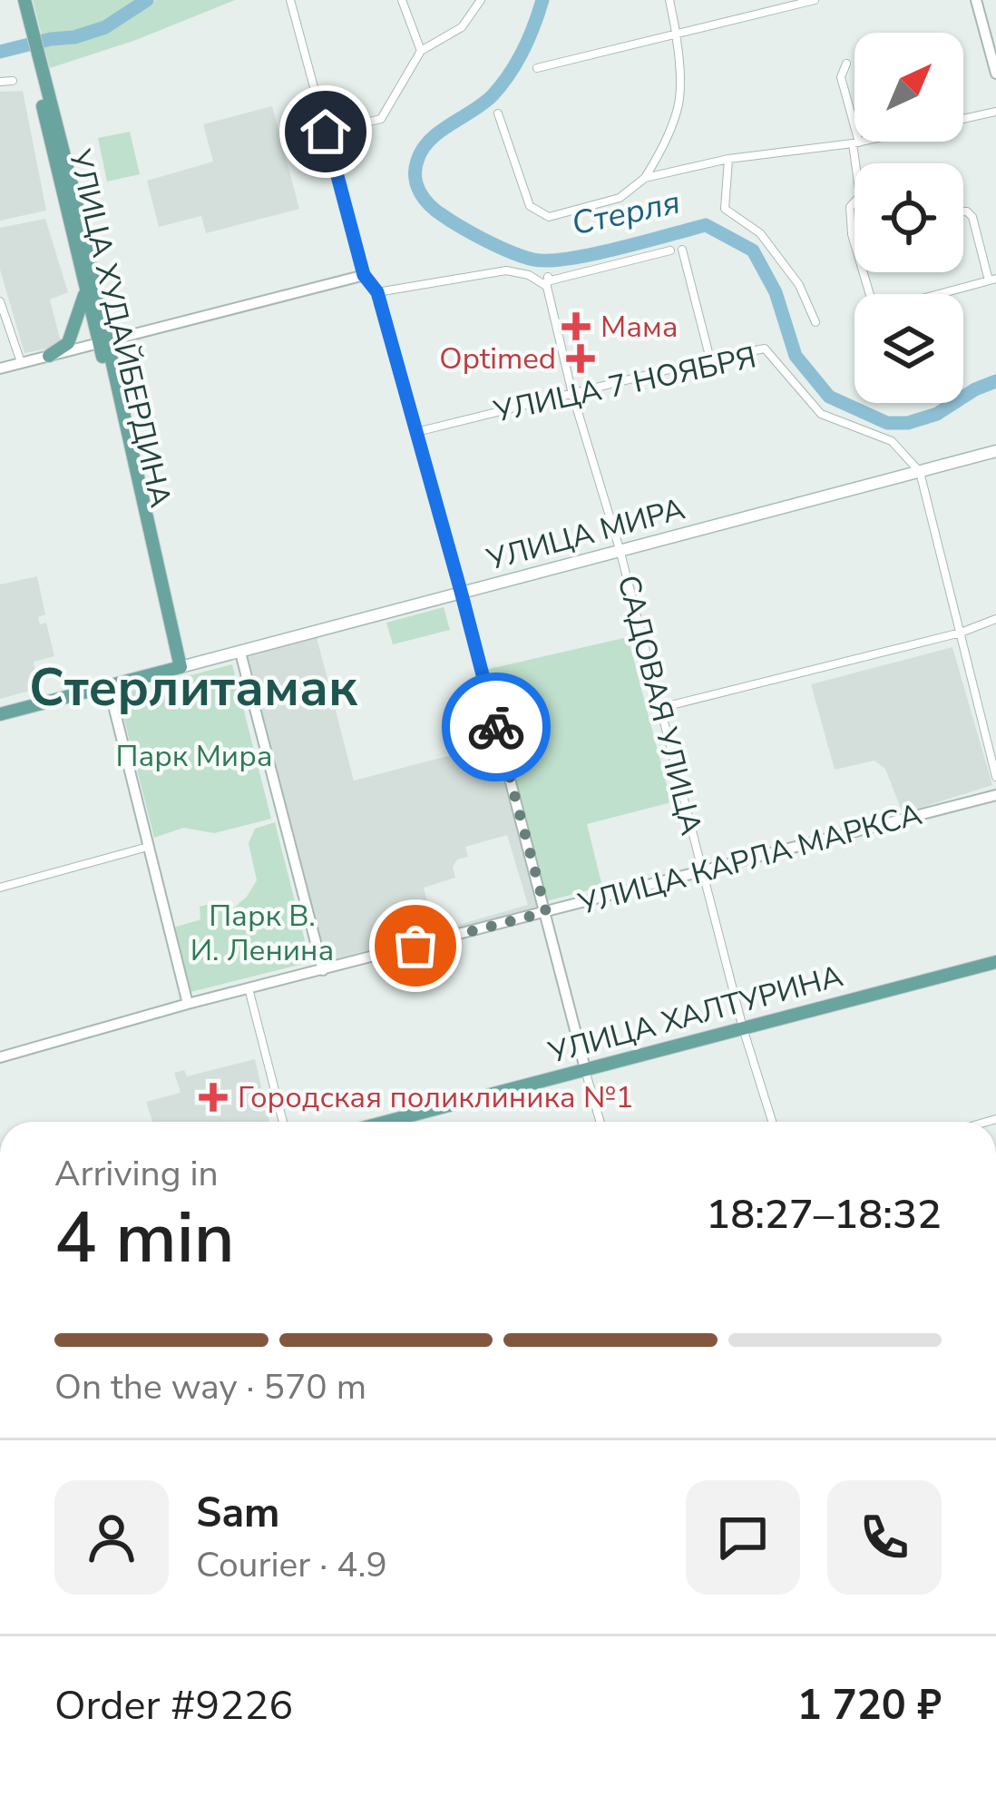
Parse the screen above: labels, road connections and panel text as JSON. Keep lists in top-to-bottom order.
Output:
{
  "streets": {
    "main road": ["УЛИЦА ХУДАЙБЕРДИНА", "УЛИЦА МИРА", "УЛИЦА ХАЛТУРИНА"],
    "street": ["УЛИЦА 7 НОЯБРЯ", "САДОВАЯ УЛИЦА", "УЛИЦА КАРЛА МАРКСА"]
  },
  "crossings": [
    ["УЛИЦА ХУДАЙБЕРДИНА", "УЛИЦА МИРА"],
    ["УЛИЦА 7 НОЯБРЯ", "УЛИЦА МИРА"],
    ["УЛИЦА 7 НОЯБРЯ", "САДОВАЯ УЛИЦА"],
    ["УЛИЦА МИРА", "САДОВАЯ УЛИЦА"],
    ["САДОВАЯ УЛИЦА", "УЛИЦА КАРЛА МАРКСА"],
    ["САДОВАЯ УЛИЦА", "УЛИЦА ХАЛТУРИНА"]
  ],
  "districts": ["Стерлитамак"],
  "water": ["Стерля"],
  "parks": ["Парк Мира", "Парк В. И. Ленина"],
  "places": {
    "health": ["Мама", "Optimed", "Городская поликлиника №1"]
  },
  "north": "top right",
  "page": {
    "heading": ["4 min", "Arriving in", "18:27–18:32"],
    "panel": [
      "Sam",
      "Courier · 4.9",
      "Order #9226",
      "1 720 ₽"
    ],
    "bar": "On the way · 570 m"
  }
}
